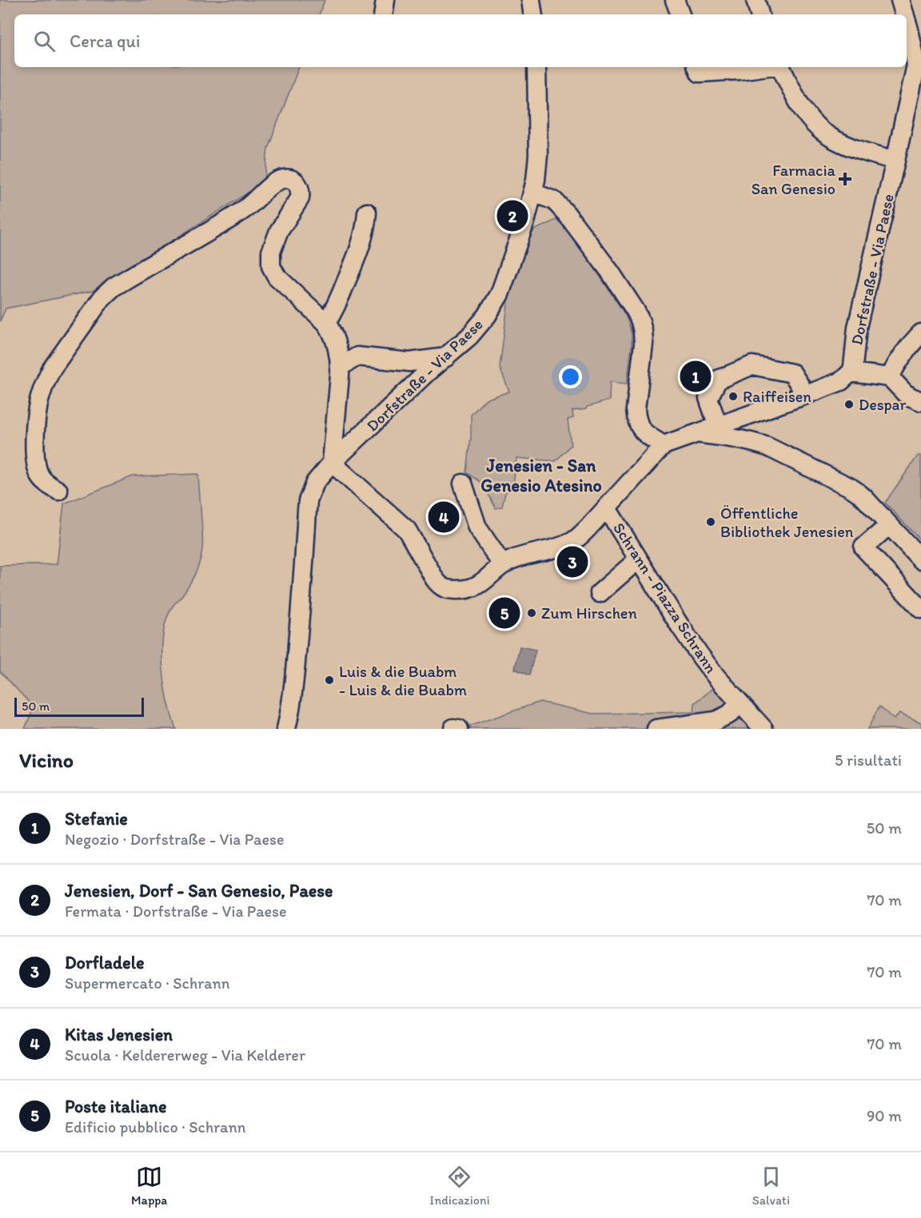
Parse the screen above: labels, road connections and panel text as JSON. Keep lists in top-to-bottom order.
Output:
{
  "streets": {
    "street": ["Dorfstraße - Via Paese", "Schrann - Piazza Schrann"]
  },
  "districts": ["Jenesien - San Genesio Atesino"],
  "places": {
    "health": ["Farmacia San Genesio"],
    "other": [
      "Raiffeisen",
      "Despar",
      "Öffentliche Bibliothek Jenesien",
      "Zum Hirschen",
      "Luis & die Buabm - Luis & die Buabm"
    ]
  },
  "scale_bar": "50 m",
  "page": {
    "search": "Cerca qui",
    "pins": [
      "2",
      "1",
      "4",
      "3",
      "5"
    ],
    "scale": "50 m",
    "heading": ["Vicino", "5 risultati"],
    "list": [
      {
        "mark": "1",
        "name": "Stefanie",
        "note": "Negozio · Dorfstraße - Via Paese",
        "value": "50 m"
      },
      {
        "mark": "2",
        "name": "Jenesien, Dorf - San Genesio, Paese",
        "note": "Fermata · Dorfstraße - Via Paese",
        "value": "70 m"
      },
      {
        "mark": "3",
        "name": "Dorfladele",
        "note": "Supermercato · Schrann",
        "value": "70 m"
      },
      {
        "mark": "4",
        "name": "Kitas Jenesien",
        "note": "Scuola · Keldererweg - Via Kelderer",
        "value": "70 m"
      },
      {
        "mark": "5",
        "name": "Poste italiane",
        "note": "Edificio pubblico · Schrann",
        "value": "90 m"
      }
    ],
    "nav": ["Mappa", "Indicazioni", "Salvati"]
  }
}
